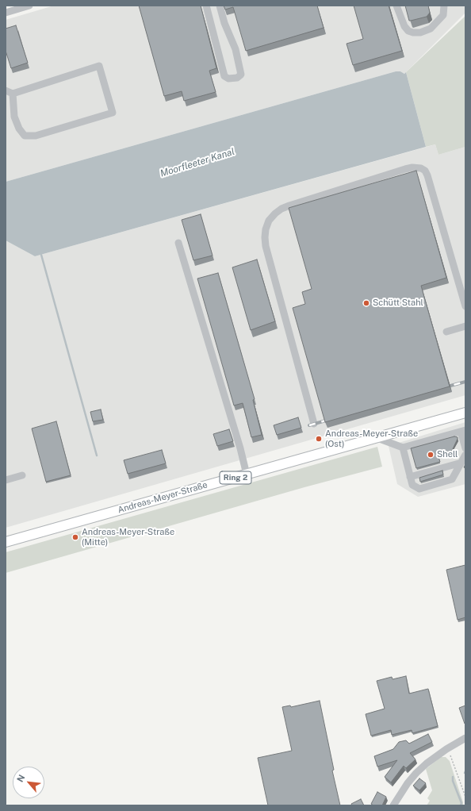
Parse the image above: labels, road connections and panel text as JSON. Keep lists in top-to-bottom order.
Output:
{
  "streets": {
    "main road": ["Ring 2", "Andreas-Meyer-Straße"]
  },
  "water": ["Moorfleeter Kanal"],
  "places": [
    "Schütt Stahl",
    "Andreas-Meyer-Straße (Ost)",
    "Shell",
    "Andreas-Meyer-Straße (Mitte)"
  ],
  "north": "top left"
}
